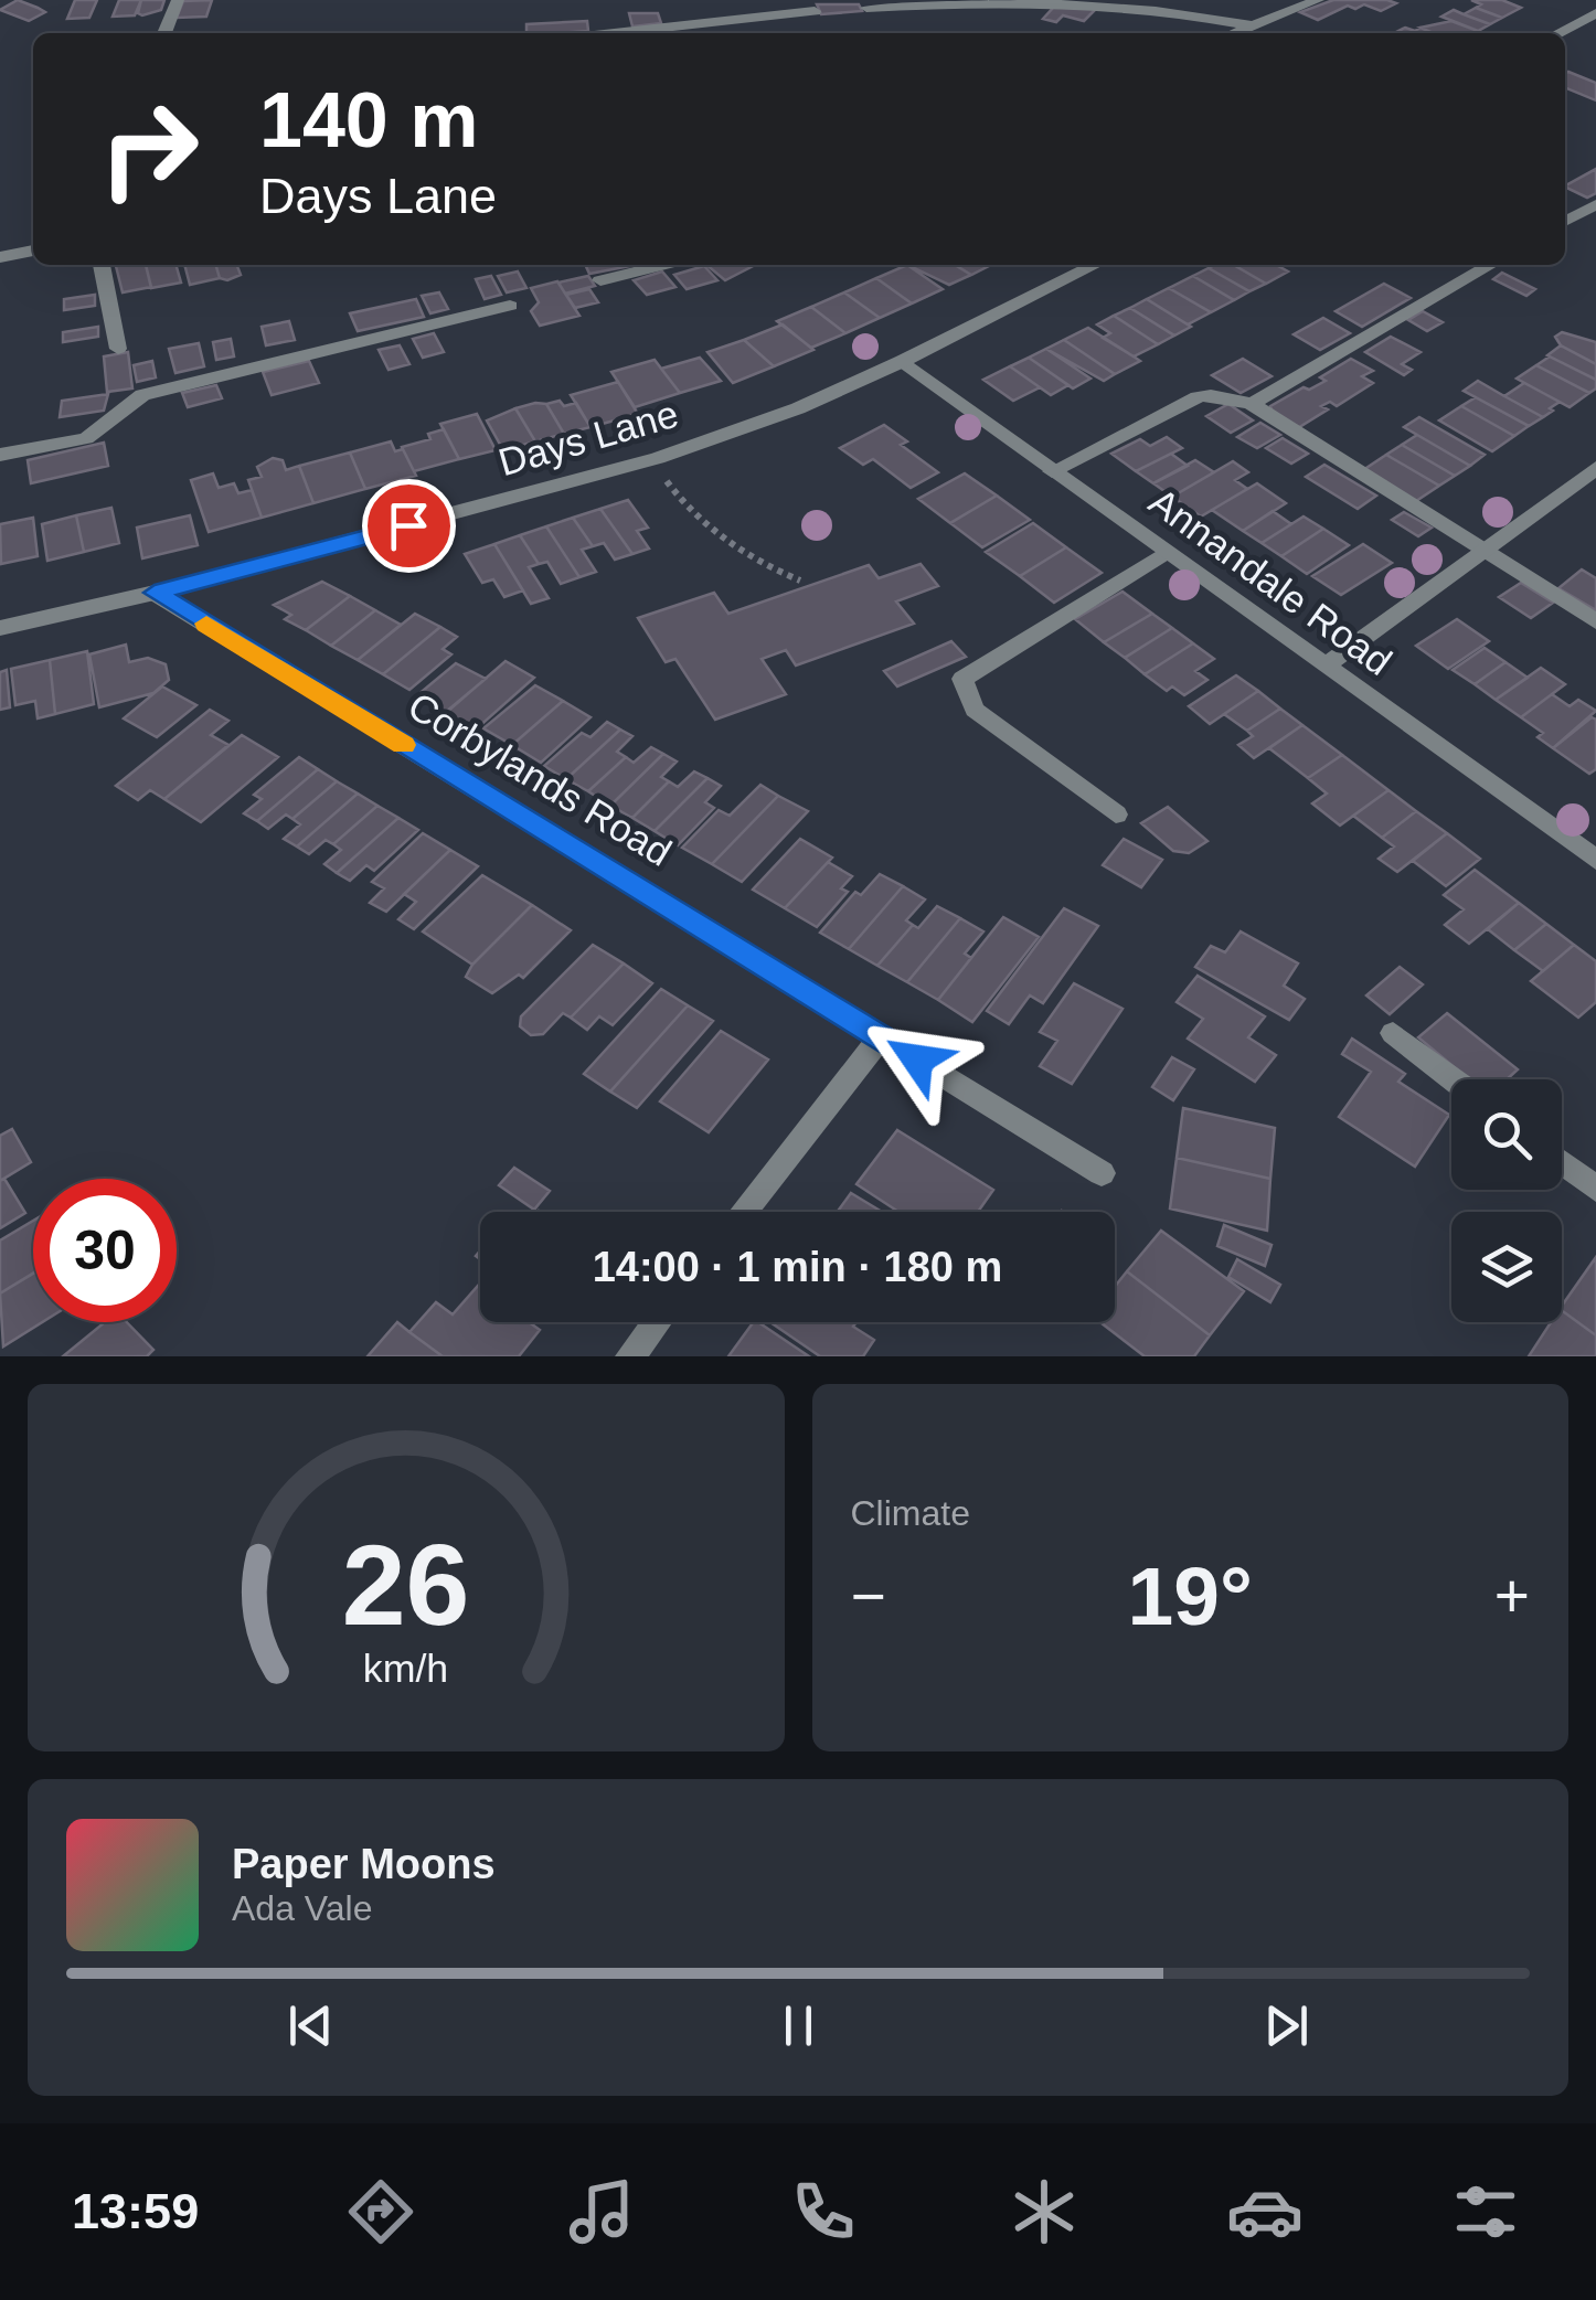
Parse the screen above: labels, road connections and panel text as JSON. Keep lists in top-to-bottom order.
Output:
{
  "streets": {
    "street": ["Days Lane", "Annandale Road", "Corbylands Road"]
  },
  "crossings": [
    ["Days Lane", "Annandale Road"],
    ["Days Lane", "Corbylands Road"]
  ],
  "page": {
    "turn": ["140 m", "Days Lane"],
    "limit": "30",
    "trip": "14:00 · 1 min · 180 m",
    "tile": "Climate",
    "heat": ["−", "19°", "+"],
    "song": ["Paper Moons", "Ada Vale"],
    "tabs": "13:59",
    "gauge": ["26", "km/h"]
  }
}
